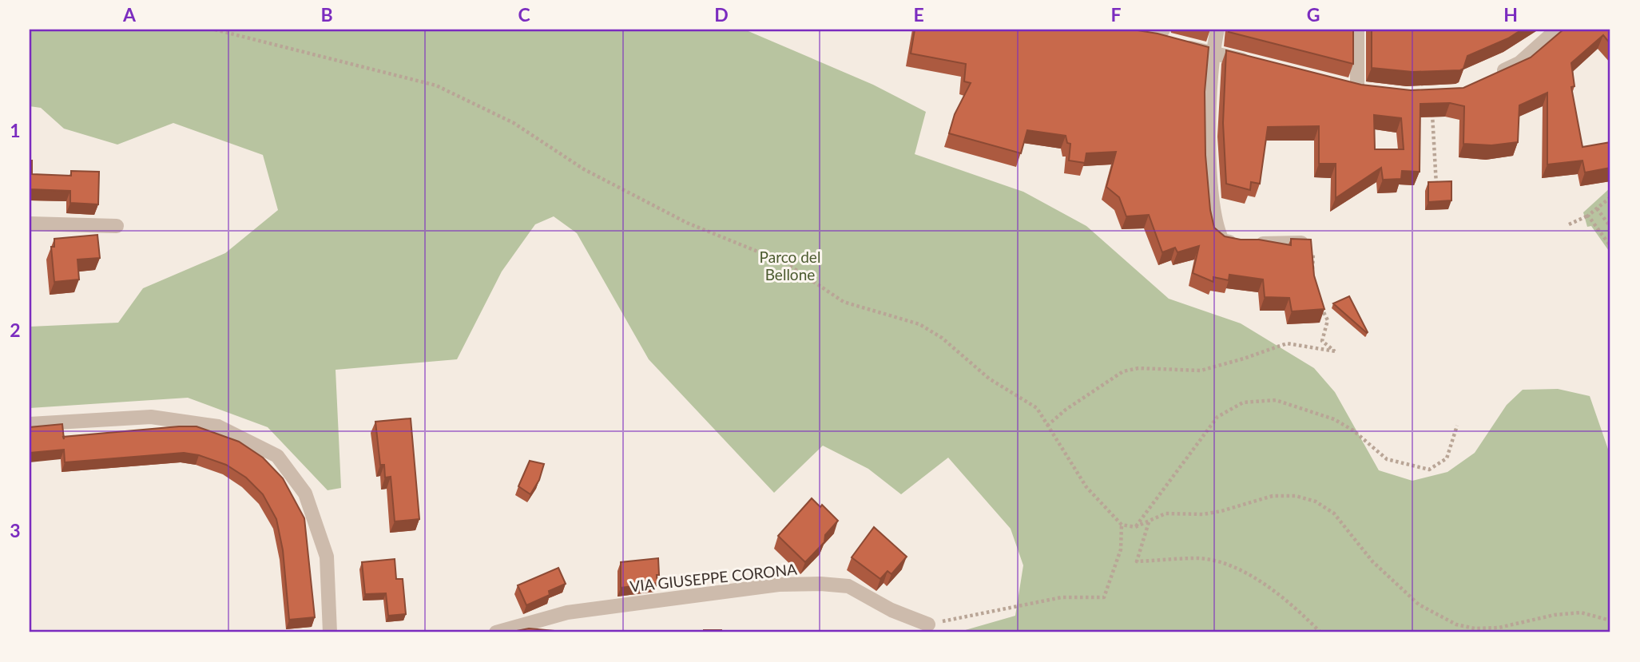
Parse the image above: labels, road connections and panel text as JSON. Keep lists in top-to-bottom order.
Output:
{
  "streets": {
    "street": ["VIA GIUSEPPE CORONA"]
  },
  "parks": ["Parco del Bellone"],
  "grid": {
    "columns": [
      "A",
      "B",
      "C",
      "D",
      "E",
      "F",
      "G",
      "H"
    ],
    "rows": ["1", "2", "3"]
  }
}
